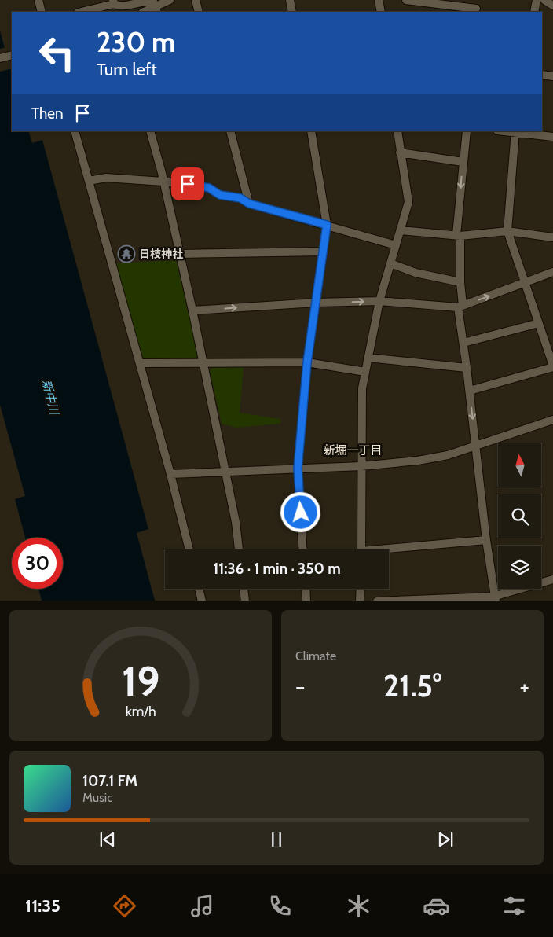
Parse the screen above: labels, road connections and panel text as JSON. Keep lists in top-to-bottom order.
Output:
{
  "districts": ["新堀一丁目"],
  "water": ["新中川"],
  "places": {
    "temple": ["日枝神社"]
  },
  "north": "top",
  "page": {
    "turn": ["230 m", "Turn left"],
    "then": "Then",
    "limit": "30",
    "trip": "11:36 · 1 min · 350 m",
    "tile": "Climate",
    "heat": ["−", "21.5°", "+"],
    "song": ["107.1 FM", "Music"],
    "tabs": "11:35",
    "gauge": ["19", "km/h"]
  }
}
